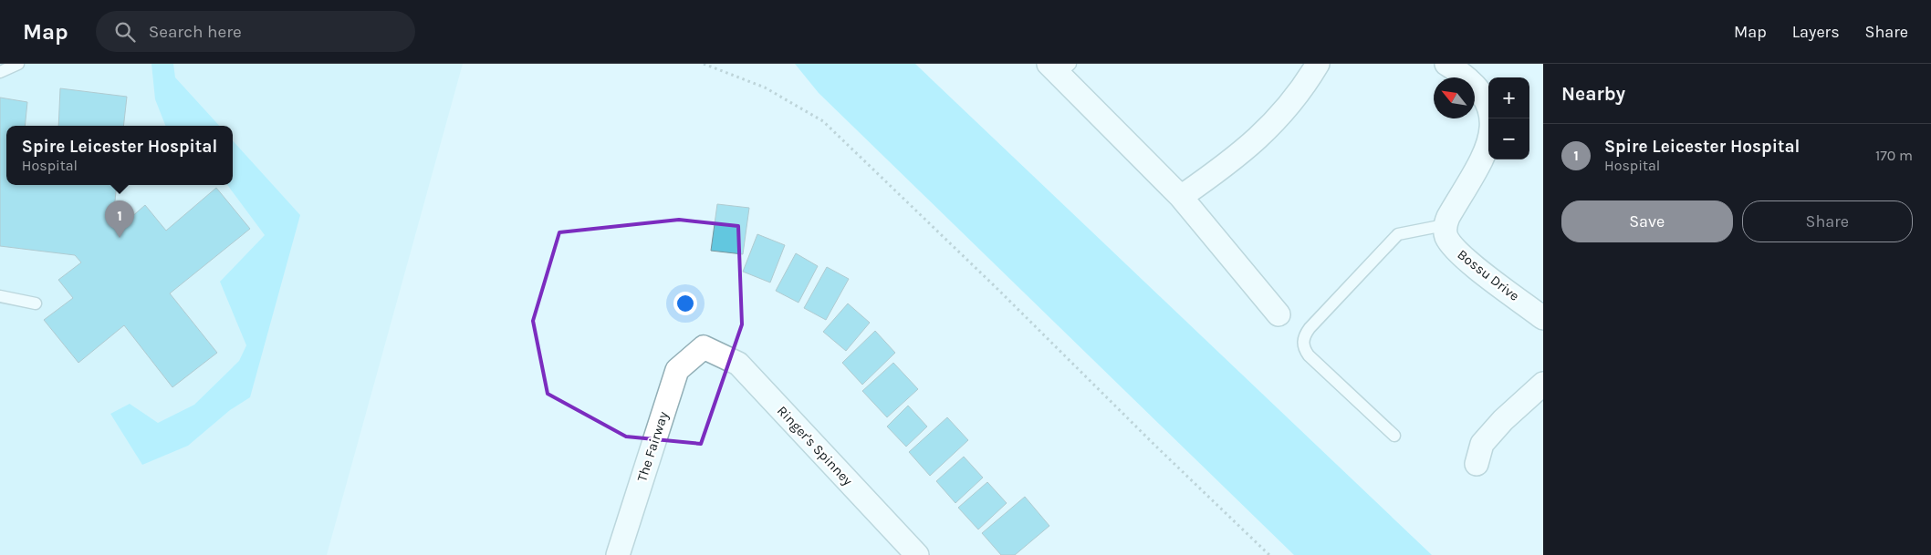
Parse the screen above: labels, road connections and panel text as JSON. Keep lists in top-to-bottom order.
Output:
{
  "streets": {
    "street": ["Bossu Drive", "Ringer's Spinney", "The Fairway"]
  },
  "crossings": [
    ["Ringer's Spinney", "The Fairway"]
  ],
  "north": "top left",
  "page": {
    "header": "Map",
    "search": "Search here",
    "nav": ["Map", "Layers", "Share"],
    "heading": "Nearby",
    "map_buttons": ["+", "−"],
    "list": [
      {
        "mark": "1",
        "name": "Spire Leicester Hospital",
        "note": "Hospital",
        "value": "170 m"
      }
    ],
    "popup": ["Spire Leicester Hospital", "Hospital"],
    "buttons": ["Save", "Share"],
    "pins": "1"
  }
}
